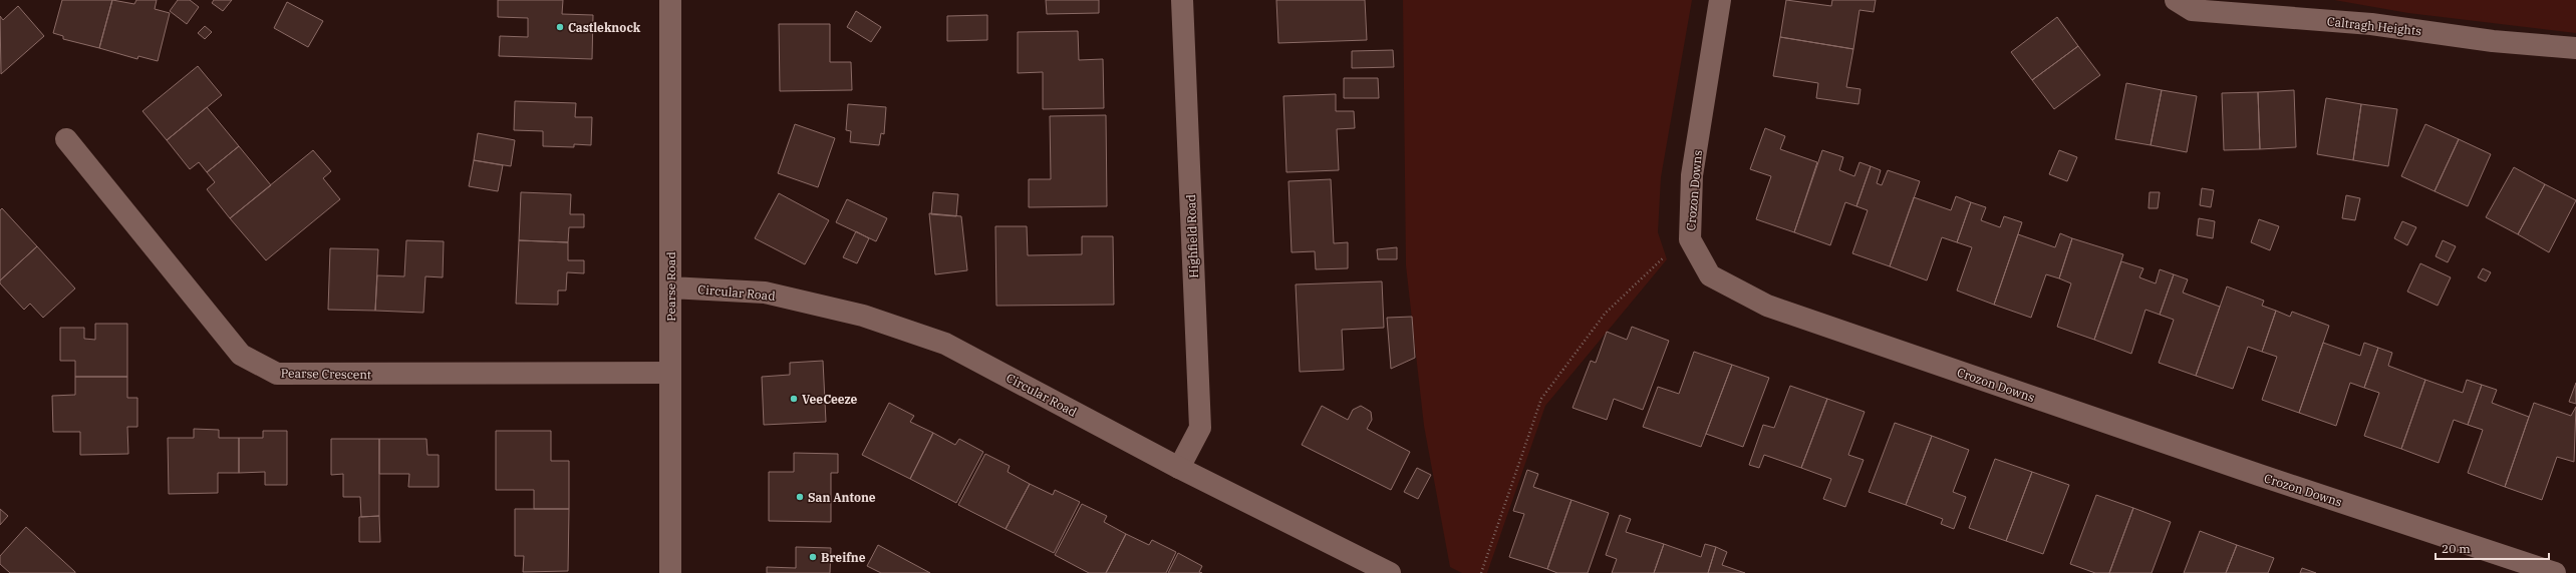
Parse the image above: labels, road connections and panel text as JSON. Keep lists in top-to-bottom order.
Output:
{
  "streets": {
    "street": [
      "Caltragh Heights",
      "Crozon Downs",
      "Highfield Road",
      "Pearse Road",
      "Circular Road",
      "Pearse Crescent"
    ]
  },
  "crossings": [
    ["Highfield Road", "Circular Road"],
    ["Pearse Road", "Circular Road"],
    ["Pearse Road", "Pearse Crescent"]
  ],
  "places": [
    "Castleknock",
    "VeeCeeze",
    "San Antone",
    "Breifne"
  ],
  "scale_bar": "20 m"
}
